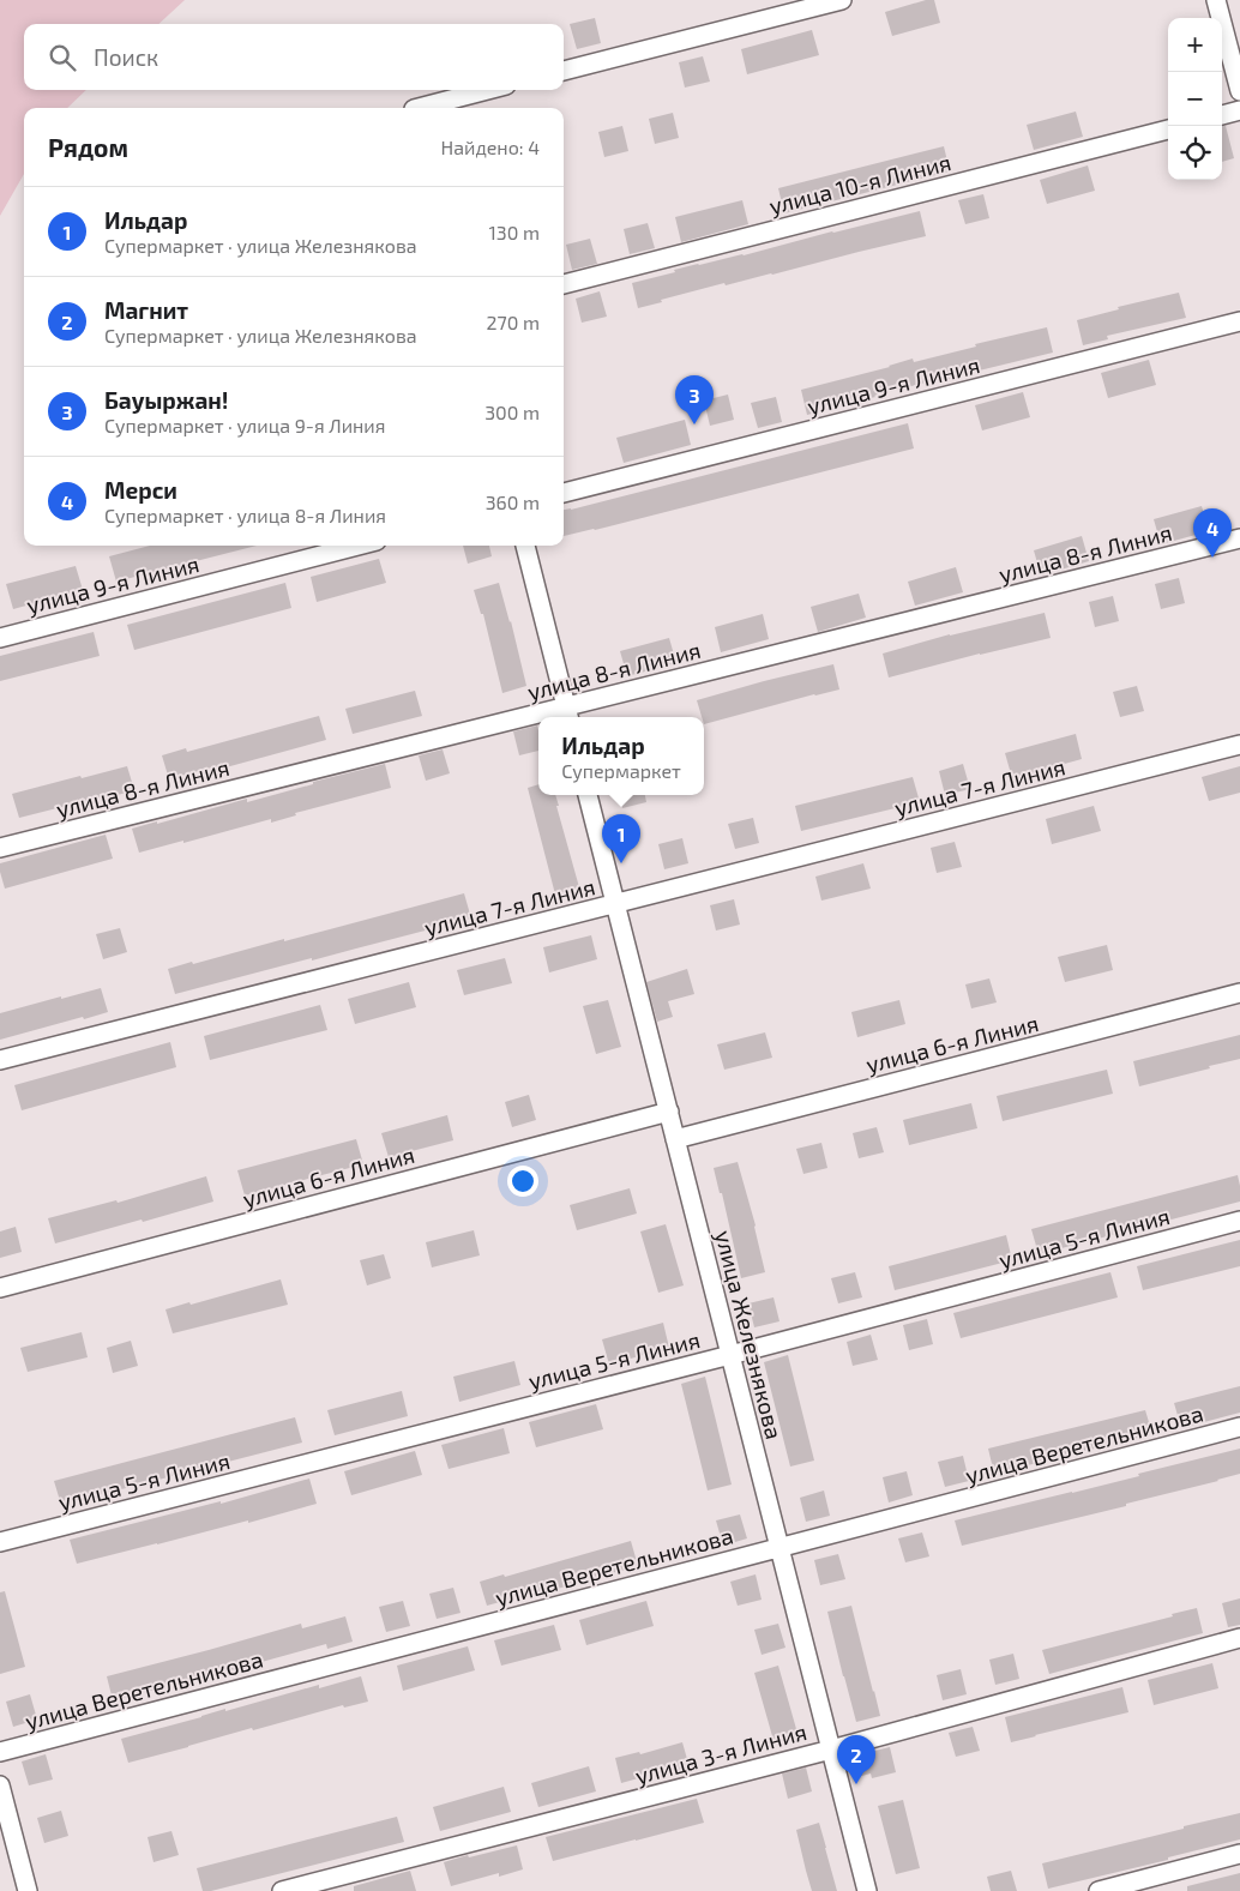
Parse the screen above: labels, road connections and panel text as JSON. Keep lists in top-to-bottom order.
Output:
{
  "streets": {
    "street": [
      "улица 10-я Линия",
      "улица 9-я Линия",
      "улица 8-я Линия",
      "улица 7-я Линия",
      "улица 6-я Линия",
      "улица 5-я Линия",
      "улица Железнякова",
      "улица Веретельникова",
      "улица 3-я Линия"
    ]
  },
  "crossings": [
    ["улица 7-я Линия", "улица Железнякова"],
    ["улица 6-я Линия", "улица Железнякова"],
    ["улица 5-я Линия", "улица Железнякова"],
    ["улица Железнякова", "улица Веретельникова"],
    ["улица Железнякова", "улица 3-я Линия"]
  ],
  "page": {
    "map_buttons": ["+", "−"],
    "search": "Поиск",
    "heading": ["Рядом", "Найдено: 4"],
    "list": [
      {
        "mark": "1",
        "name": "Ильдар",
        "note": "Супермаркет · улица Железнякова",
        "value": "130 m"
      },
      {
        "mark": "2",
        "name": "Магнит",
        "note": "Супермаркет · улица Железнякова",
        "value": "270 m"
      },
      {
        "mark": "3",
        "name": "Бауыржан!",
        "note": "Супермаркет · улица 9-я Линия",
        "value": "300 m"
      },
      {
        "mark": "4",
        "name": "Мерси",
        "note": "Супермаркет · улица 8-я Линия",
        "value": "360 m"
      }
    ],
    "pins": [
      "3",
      "4",
      "1",
      "2"
    ],
    "popup": ["Ильдар", "Супермаркет"]
  }
}
